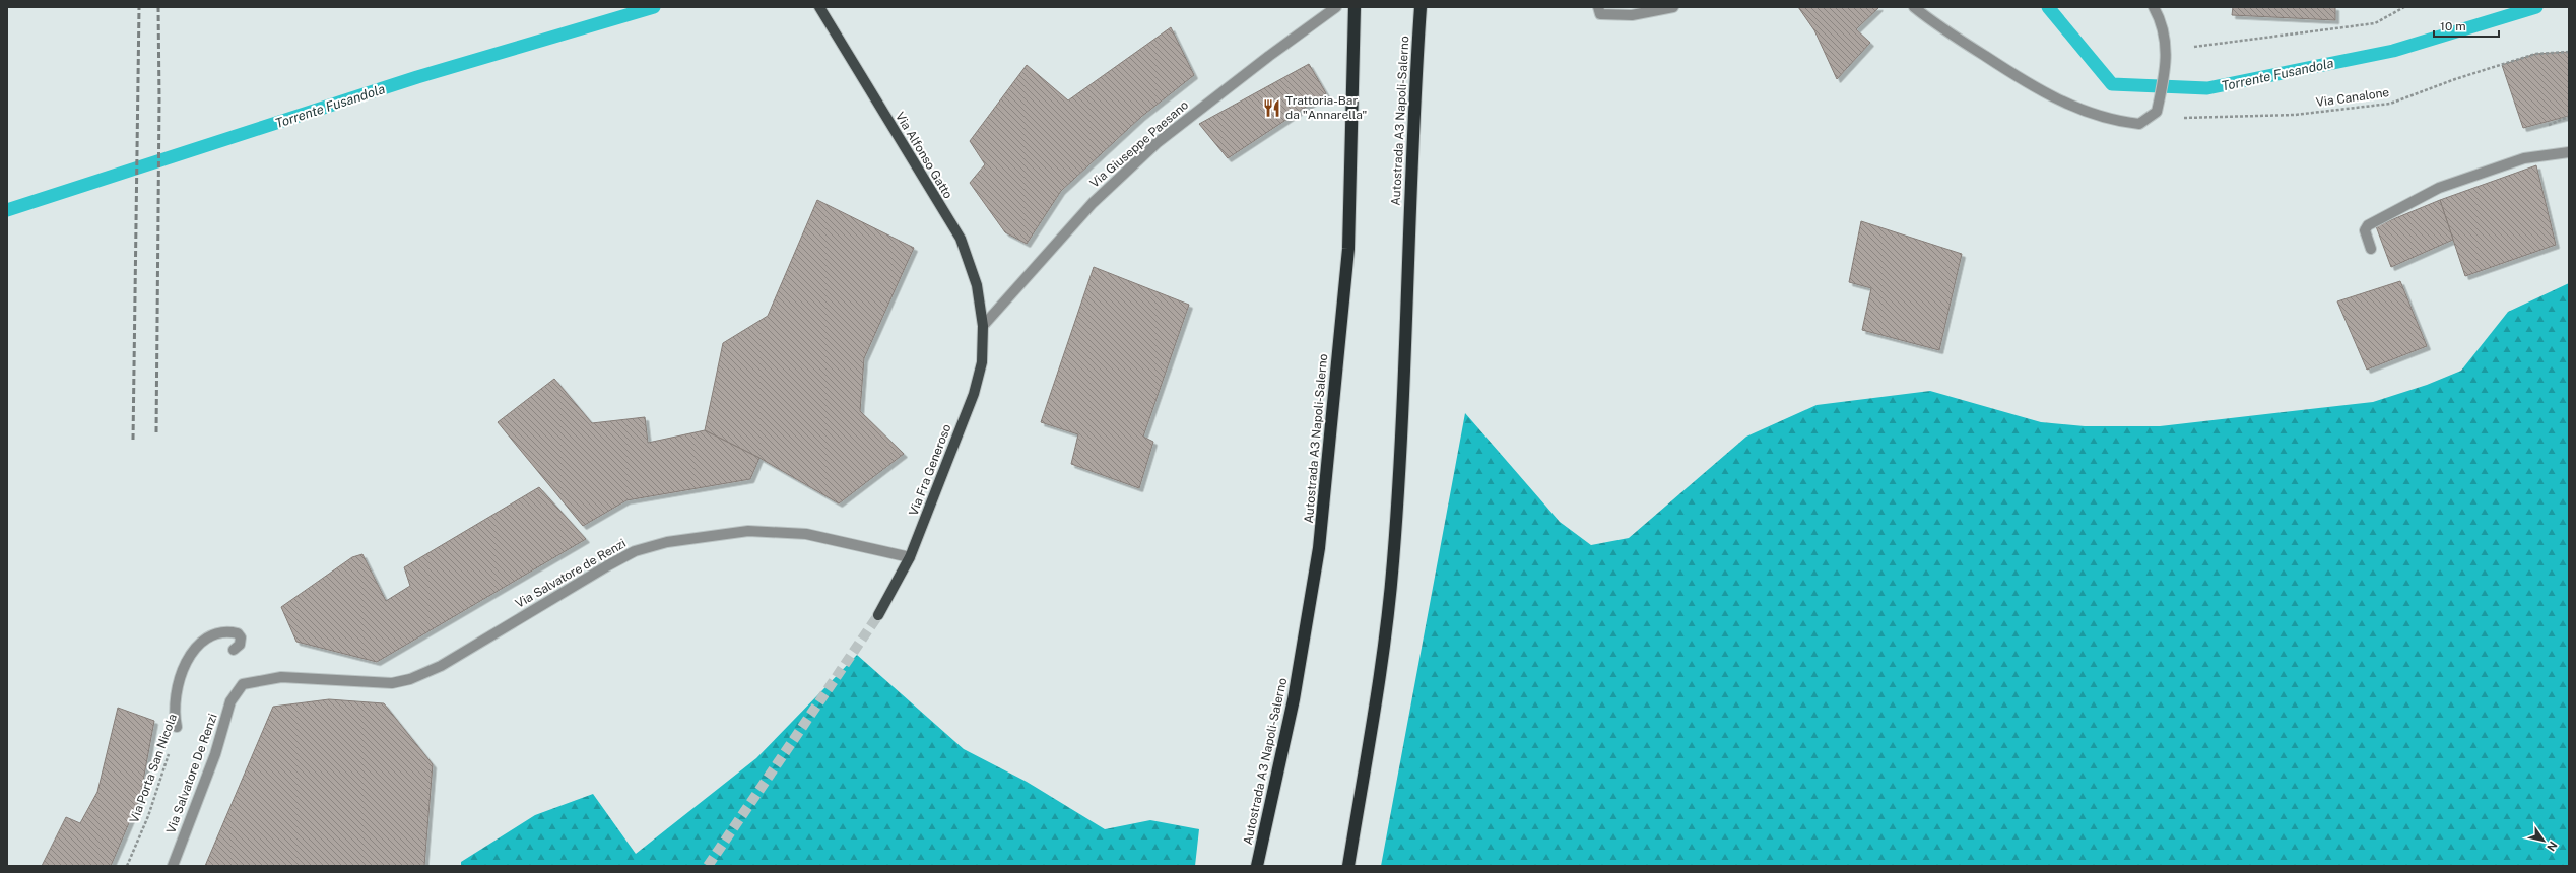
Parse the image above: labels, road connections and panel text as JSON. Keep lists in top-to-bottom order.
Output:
{
  "streets": {
    "highway": ["Autostrada A3 Napoli-Salerno"],
    "main road": ["Via Alfonso Gatto", "Via Fra Generoso"],
    "street": ["Via Giuseppe Paesano", "Via Salvatore de Renzi", "Via Salvatore De Renzi"],
    "path": ["Via Canalone", "Via Porta San Nicola"]
  },
  "crossings": [
    ["Via Giuseppe Paesano", "Via Alfonso Gatto"],
    ["Via Giuseppe Paesano", "Via Fra Generoso"],
    ["Via Alfonso Gatto", "Via Fra Generoso"],
    ["Via Fra Generoso", "Via Salvatore de Renzi"],
    ["Via Salvatore de Renzi", "Via Salvatore De Renzi"]
  ],
  "water": ["Torrente Fusandola"],
  "places": {
    "restaurant": ["Trattoria-Bar da \"Annarella\""]
  },
  "scale_bar": "10 m",
  "north": "bottom right"
}
